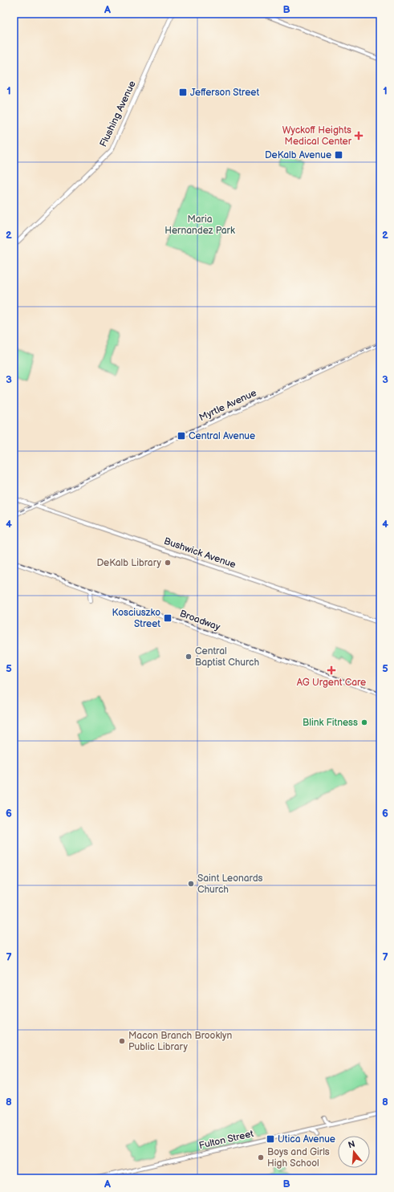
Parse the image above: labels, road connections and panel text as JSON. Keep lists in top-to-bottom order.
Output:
{
  "streets": {
    "main road": [
      "Flushing Avenue",
      "Myrtle Avenue",
      "Bushwick Avenue",
      "Broadway",
      "Fulton Street"
    ]
  },
  "crossings": [
    ["Myrtle Avenue", "Bushwick Avenue"]
  ],
  "parks": ["Maria Hernandez Park"],
  "places": {
    "transit": [
      "Jefferson Street",
      "DeKalb Avenue",
      "Central Avenue",
      "Kosciuszko Street",
      "Utica Avenue"
    ],
    "health": ["Wyckoff Heights Medical Center", "AG Urgent Care"],
    "other": [
      "DeKalb Library",
      "Central Baptist Church",
      "Blink Fitness",
      "Saint Leonards Church",
      "Macon Branch Brooklyn Public Library",
      "Boys and Girls High School"
    ]
  },
  "north": "top",
  "grid": {
    "columns": ["A", "B"],
    "rows": [
      "1",
      "2",
      "3",
      "4",
      "5",
      "6",
      "7",
      "8"
    ]
  }
}
